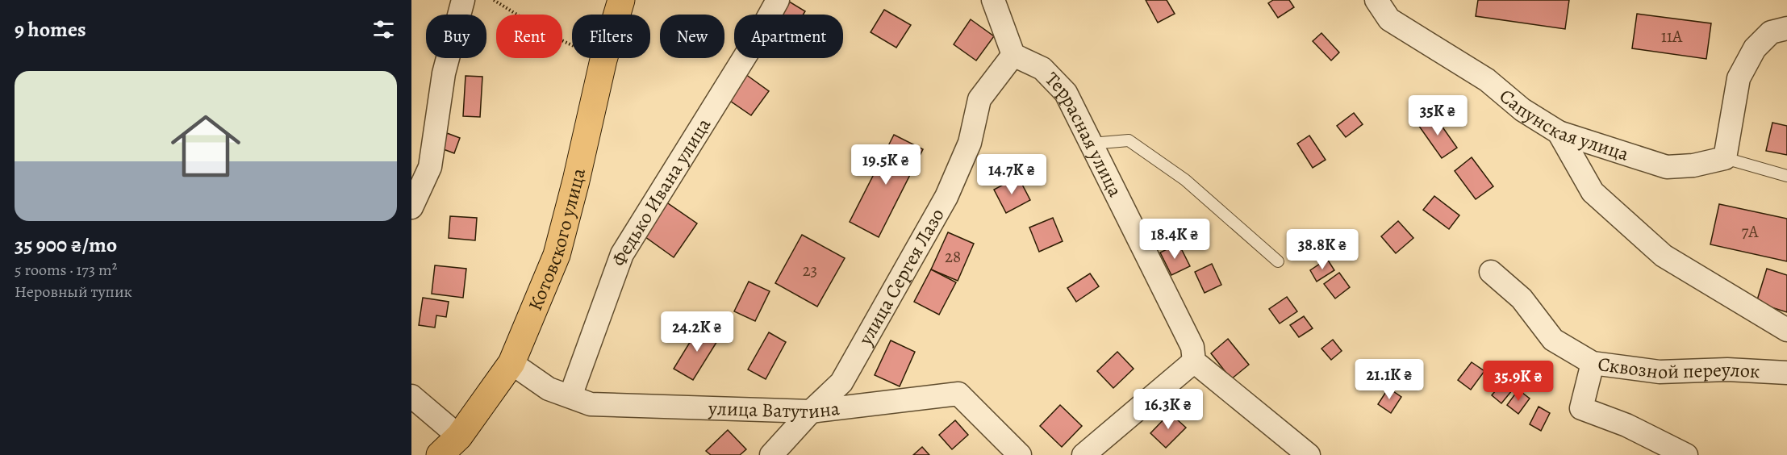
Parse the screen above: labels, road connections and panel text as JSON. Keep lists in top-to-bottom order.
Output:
{
  "streets": {
    "main road": ["Котовского улица"],
    "street": [
      "Сапунская улица",
      "Террасная улица",
      "Федько Ивана улица",
      "улица Сергея Лазо",
      "Сквозной переулок",
      "улица Ватутина"
    ]
  },
  "crossings": [
    ["Террасная улица", "улица Сергея Лазо"],
    ["Федько Ивана улица", "улица Ватутина"],
    ["Котовского улица", "улица Ватутина"],
    ["улица Сергея Лазо", "улица Ватутина"]
  ],
  "house_numbers": [
    "11А",
    "7А",
    "28",
    "23"
  ],
  "page": {
    "heading": "9 homes",
    "chip": [
      "Buy",
      "Rent",
      "Filters",
      "New",
      "Apartment"
    ],
    "list": [
      {
        "name": "35 900 ₴/mo",
        "note": "5 rooms · 173 m² · Неровный тупик"
      }
    ],
    "price": [
      "35K ₴",
      "19.5K ₴",
      "14.7K ₴",
      "18.4K ₴",
      "38.8K ₴",
      "24.2K ₴",
      "21.1K ₴",
      "35.9K ₴",
      "16.3K ₴"
    ]
  }
}
